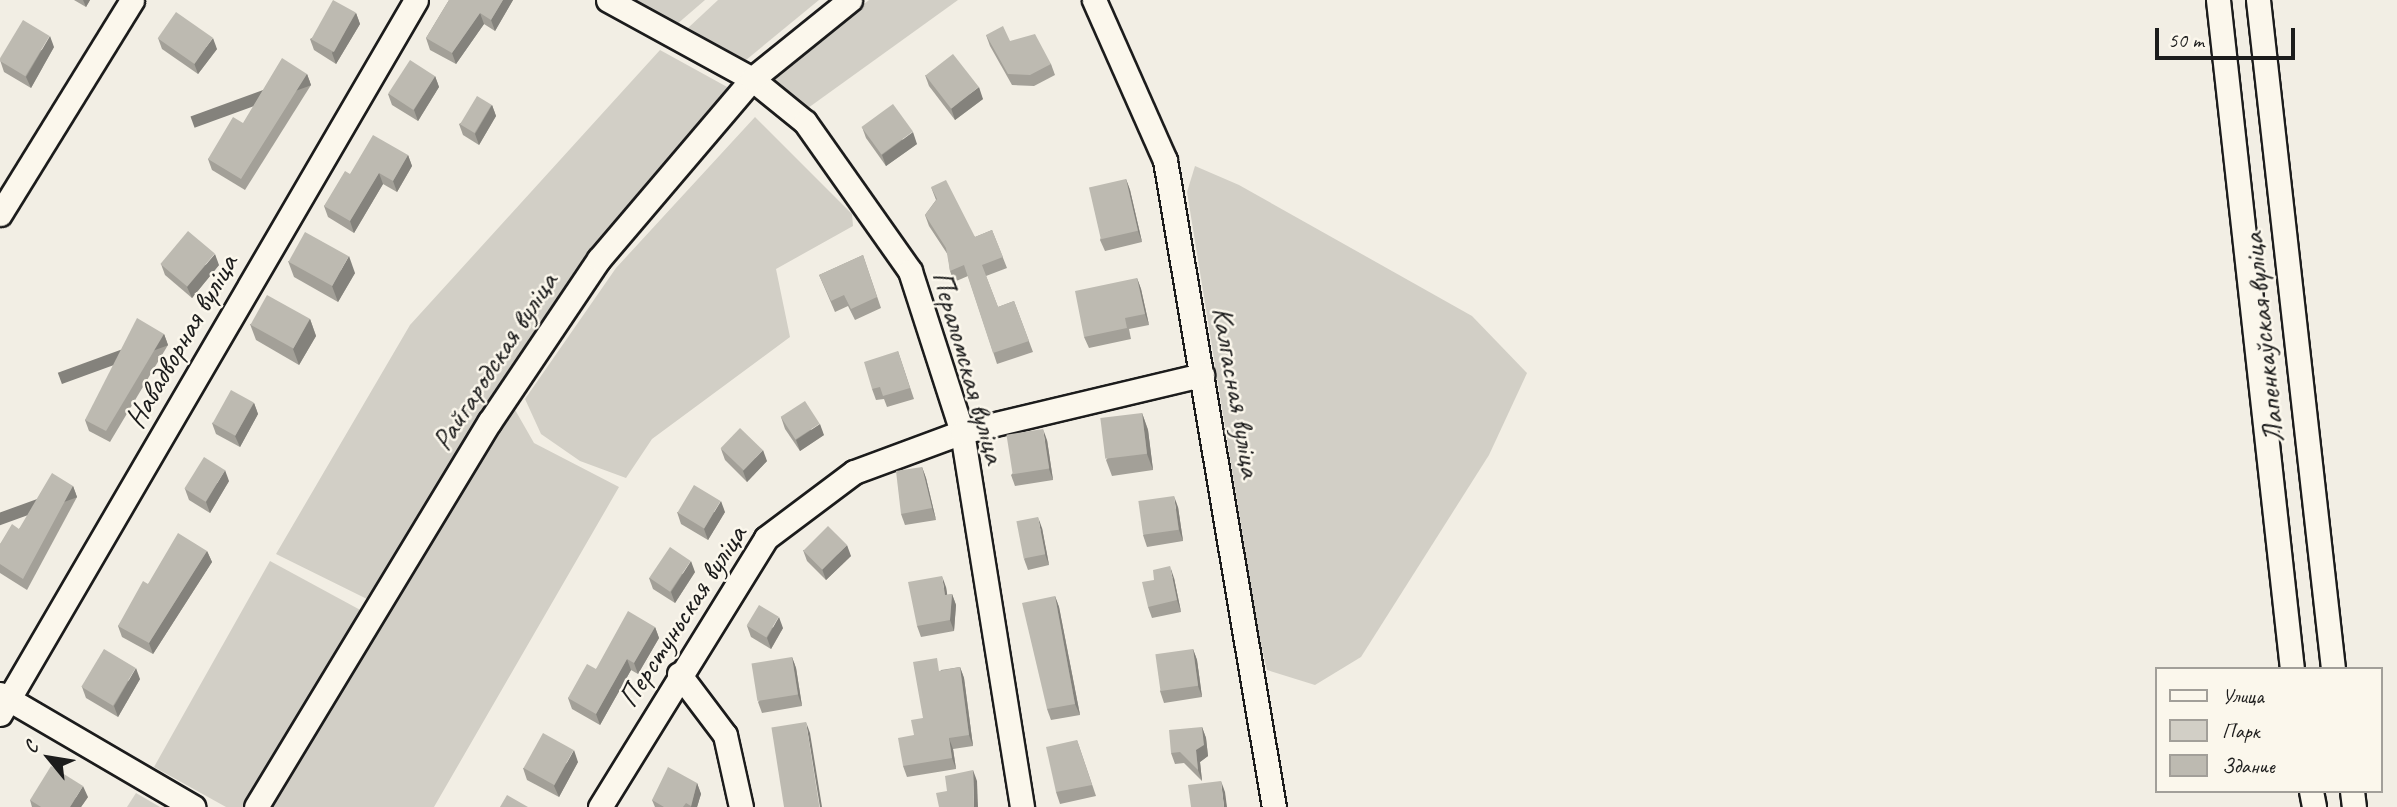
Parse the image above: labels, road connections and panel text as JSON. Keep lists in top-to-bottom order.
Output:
{
  "streets": {
    "street": [
      "Лапенкаўская вуліца",
      "Навадворная вуліца",
      "Райгародская вуліца",
      "Пераломская вуліца",
      "Калгасная вуліца",
      "Перстуньская вуліца"
    ]
  },
  "crossings": [
    ["Райгародская вуліца", "Пераломская вуліца"],
    ["Пераломская вуліца", "Перстуньская вуліца"],
    ["Калгасная вуліца", "Перстуньская вуліца"]
  ],
  "legend": ["Улица", "Парк", "Здание"],
  "scale_bar": "50 m",
  "north": "top left"
}
